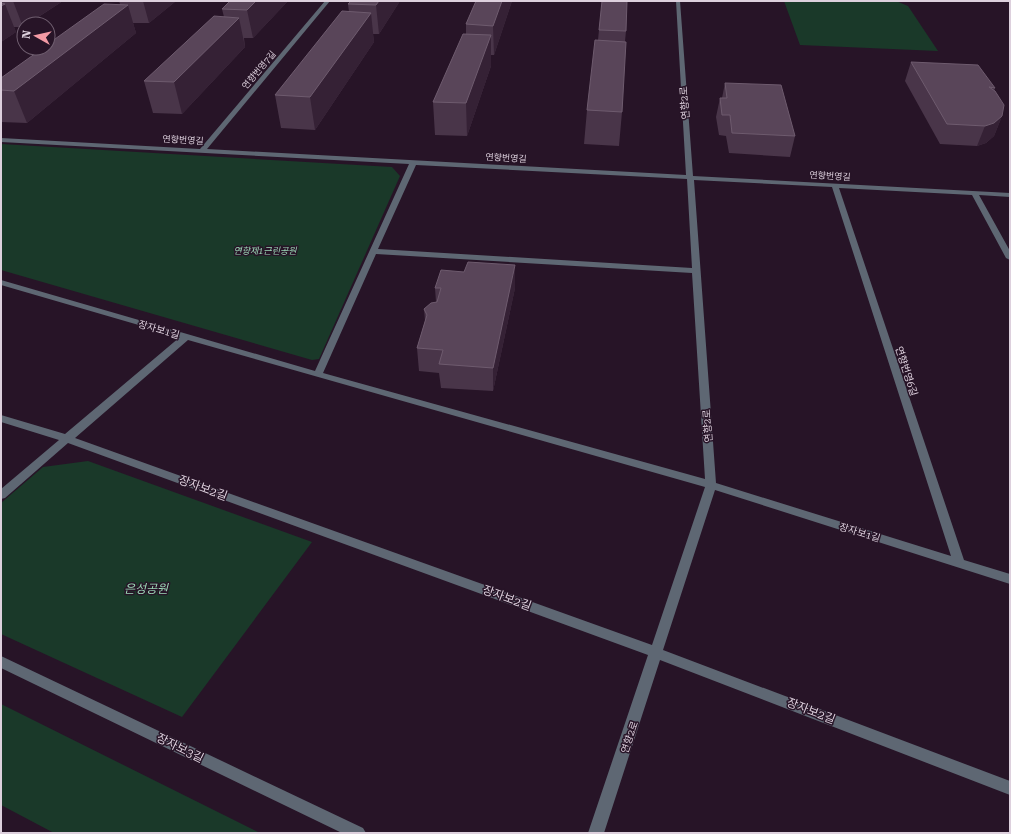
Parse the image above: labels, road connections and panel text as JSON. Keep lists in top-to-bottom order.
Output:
{
  "streets": {
    "street": [
      "연향번영7길",
      "연향2로",
      "연향번영길",
      "장자보1길",
      "연향번영6길",
      "장자보2길",
      "장자보3길"
    ]
  },
  "crossings": [
    ["연향번영7길", "연향번영길"],
    ["연향2로", "연향번영길"],
    ["연향2로", "장자보1길"],
    ["연향2로", "장자보2길"],
    ["연향번영길", "연향번영6길"],
    ["장자보1길", "연향번영6길"]
  ],
  "parks": ["연향제1근린공원", "은성공원"],
  "north": "left"
}
